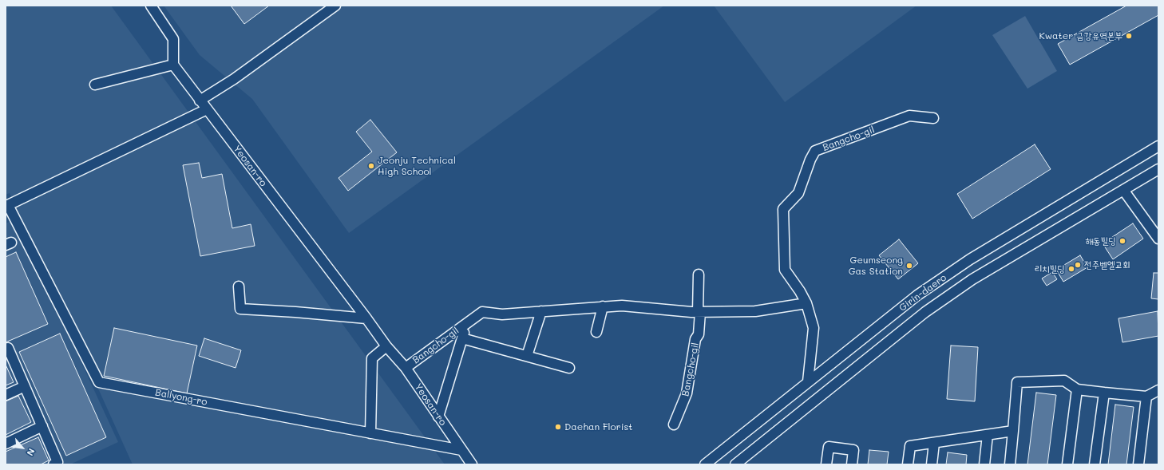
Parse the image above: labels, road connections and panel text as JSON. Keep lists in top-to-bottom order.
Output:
{
  "streets": {
    "street": [
      "Bangcho-gil",
      "Yeosan-ro",
      "Girin-daero",
      "Ballyong-ro"
    ]
  },
  "crossings": [
    ["Bangcho-gil", "Yeosan-ro"],
    ["Bangcho-gil", "Girin-daero"],
    ["Yeosan-ro", "Ballyong-ro"]
  ],
  "places": [
    "Kwater 금강유역본부",
    "Jeonju Technical High School",
    "해동빌딩",
    "전주벧엘교회",
    "Geumseong Gas Station",
    "리치빌딩",
    "Daehan Florist"
  ],
  "north": "bottom right"
}
